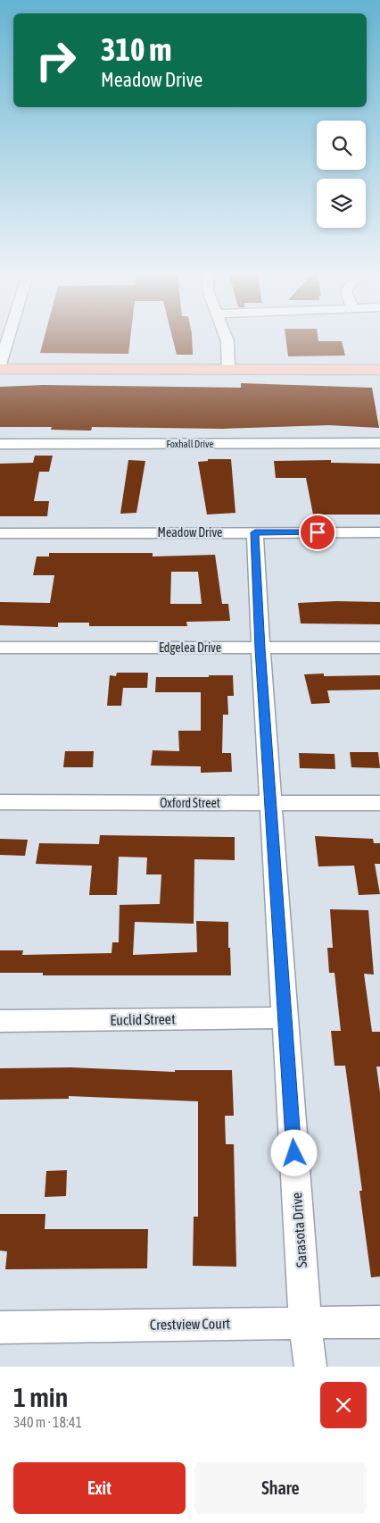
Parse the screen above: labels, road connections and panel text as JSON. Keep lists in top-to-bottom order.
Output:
{
  "streets": {
    "street": [
      "Foxhall Drive",
      "Meadow Drive",
      "Edgelea Drive",
      "Oxford Street",
      "Euclid Street",
      "Sarasota Drive",
      "Crestview Court"
    ]
  },
  "crossings": [
    ["Meadow Drive", "Sarasota Drive"],
    ["Edgelea Drive", "Sarasota Drive"],
    ["Oxford Street", "Sarasota Drive"],
    ["Euclid Street", "Sarasota Drive"],
    ["Sarasota Drive", "Crestview Court"]
  ],
  "page": {
    "turn": ["310 m", "Meadow Drive"],
    "heading": ["1 min", "340 m · 18:41"],
    "buttons": ["Exit", "Share"]
  }
}
